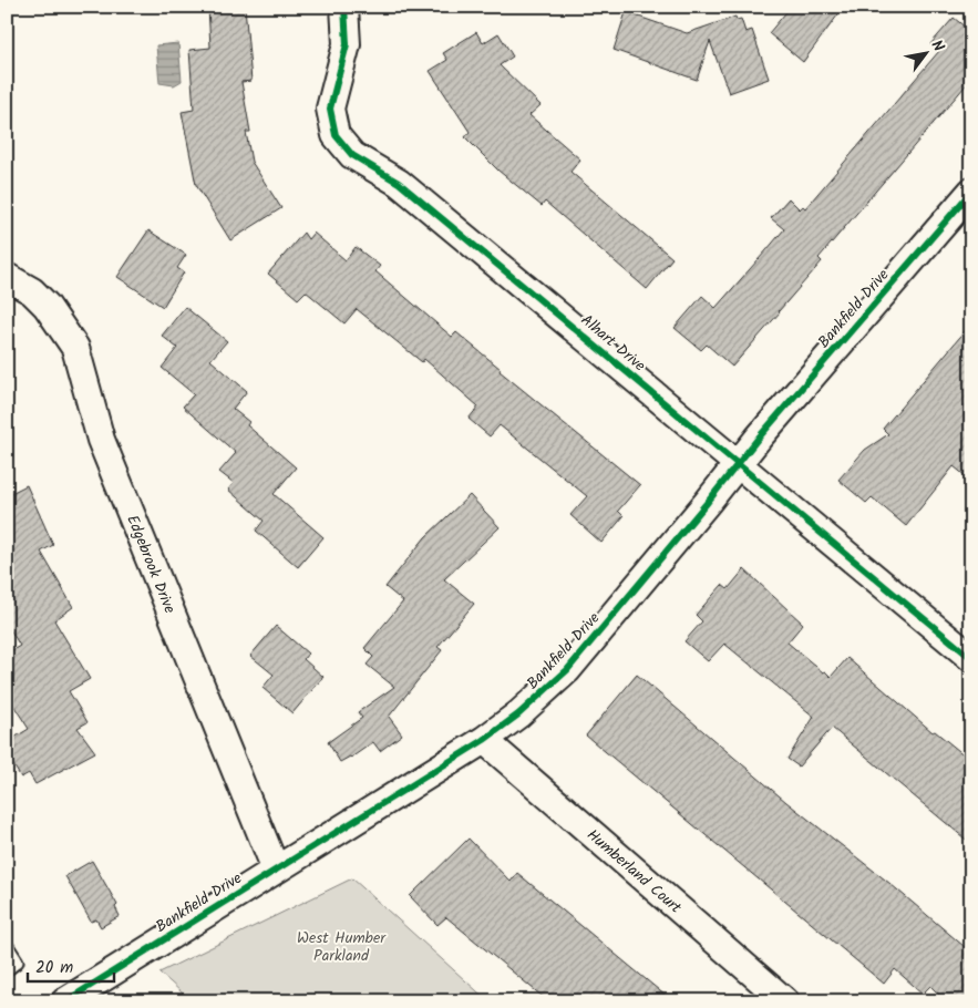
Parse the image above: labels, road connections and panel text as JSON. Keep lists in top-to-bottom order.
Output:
{
  "streets": {
    "street": [
      "Bankfield Drive",
      "Alhart Drive",
      "Edgebrook Drive",
      "Humberland Court"
    ]
  },
  "crossings": [
    ["Bankfield Drive", "Alhart Drive"],
    ["Bankfield Drive", "Edgebrook Drive"],
    ["Bankfield Drive", "Humberland Court"]
  ],
  "parks": ["West Humber Parkland"],
  "scale_bar": "20 m",
  "north": "top right"
}
